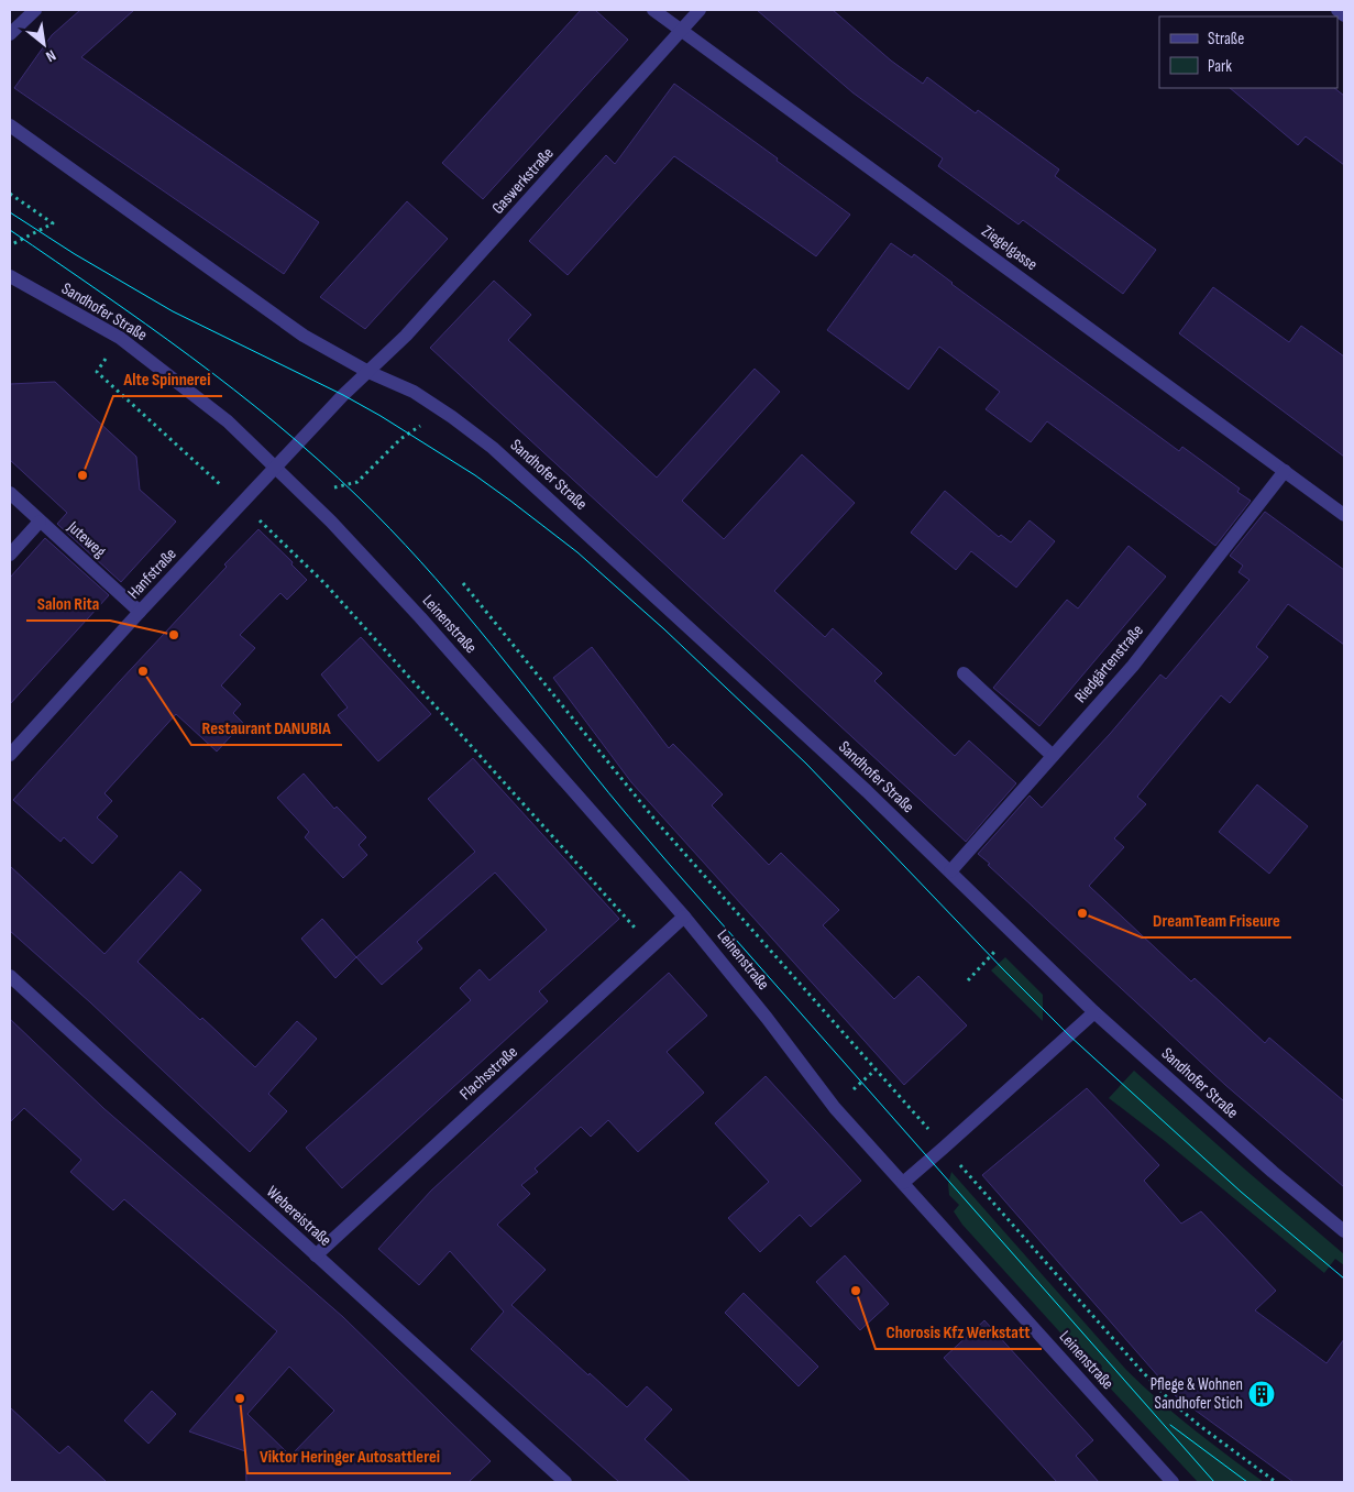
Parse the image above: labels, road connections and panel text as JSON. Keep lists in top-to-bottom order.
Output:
{
  "streets": {
    "street": [
      "Gaswerkstraße",
      "Ziegelgasse",
      "Sandhofer Straße",
      "Juteweg",
      "Hanfstraße",
      "Leinenstraße",
      "Riedgärtenstraße",
      "Flachsstraße",
      "Webereistraße"
    ]
  },
  "crossings": [
    ["Gaswerkstraße", "Ziegelgasse"],
    ["Gaswerkstraße", "Sandhofer Straße"],
    ["Ziegelgasse", "Riedgärtenstraße"],
    ["Sandhofer Straße", "Hanfstraße"],
    ["Sandhofer Straße", "Leinenstraße"],
    ["Sandhofer Straße", "Riedgärtenstraße"],
    ["Juteweg", "Hanfstraße"],
    ["Hanfstraße", "Leinenstraße"],
    ["Leinenstraße", "Flachsstraße"],
    ["Flachsstraße", "Webereistraße"]
  ],
  "places": {
    "other": [
      "Alte Spinnerei",
      "Salon Rita",
      "Restaurant DANUBIA",
      "DreamTeam Friseure",
      "Chorosis Kfz Werkstatt",
      "Viktor Heringer Autosattlerei"
    ],
    "building": ["Pflege & Wohnen Sandhofer Stich"]
  },
  "legend": ["Straße", "Park"],
  "north": "bottom right"
}
